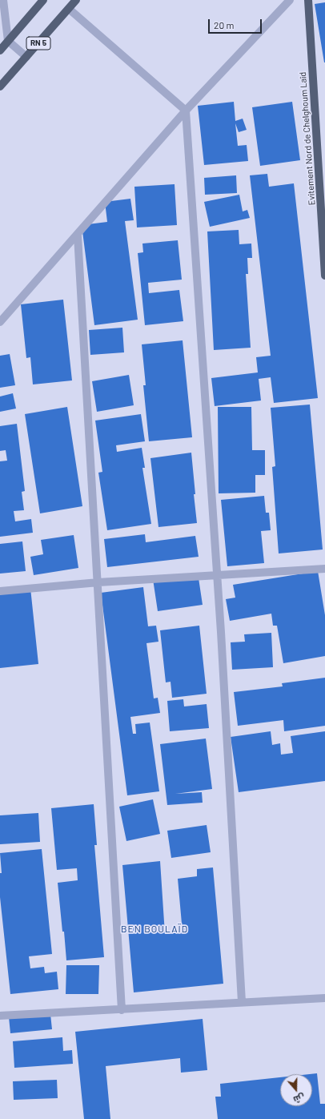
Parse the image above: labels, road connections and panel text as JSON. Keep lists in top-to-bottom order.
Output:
{
  "streets": {
    "main road": ["RN 5", "Evitement Nord de Chelghoum Laîd"]
  },
  "districts": ["BEN BOULAÏD"],
  "scale_bar": "20 m",
  "north": "bottom"
}
